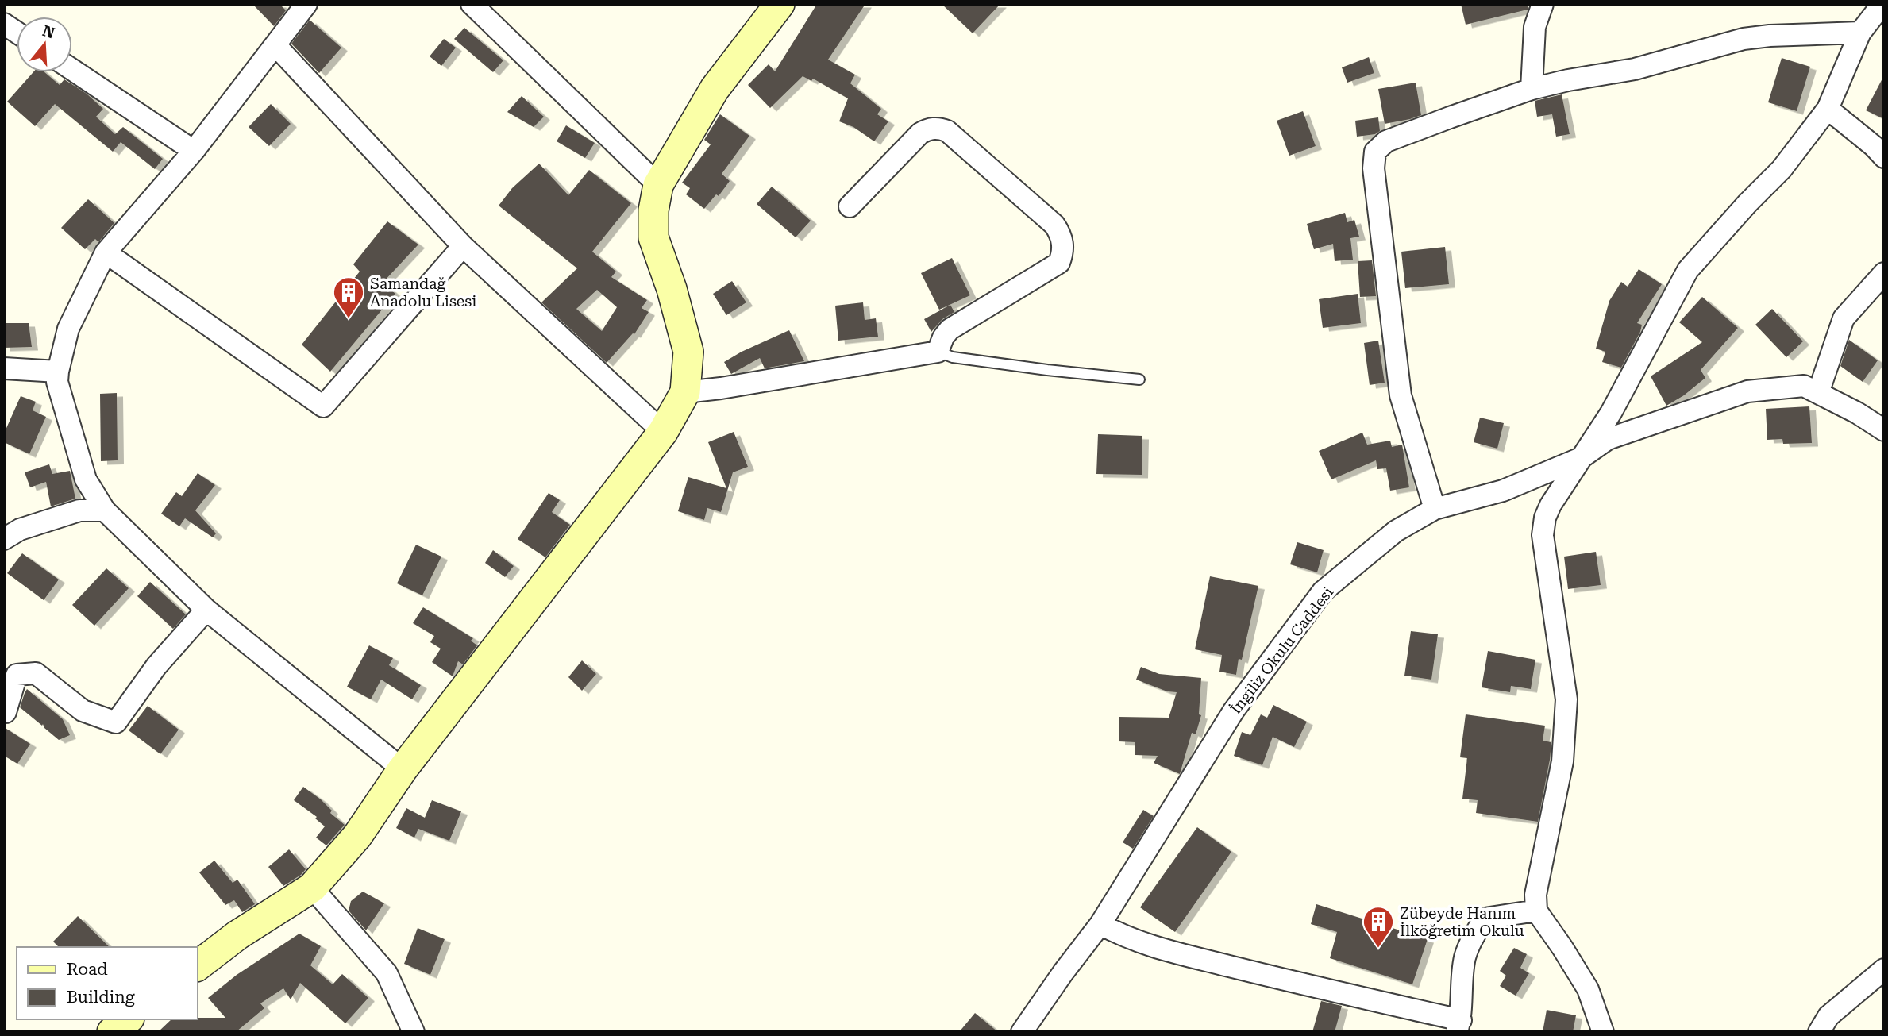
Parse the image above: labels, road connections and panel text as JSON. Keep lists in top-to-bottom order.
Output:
{
  "streets": {
    "street": ["İngiliz Okulu Caddesi"]
  },
  "places": {
    "building": ["Samandağ Anadolu Lisesi", "Zübeyde Hanım İlköğretim Okulu"]
  },
  "legend": ["Road", "Building"],
  "north": "top"
}
